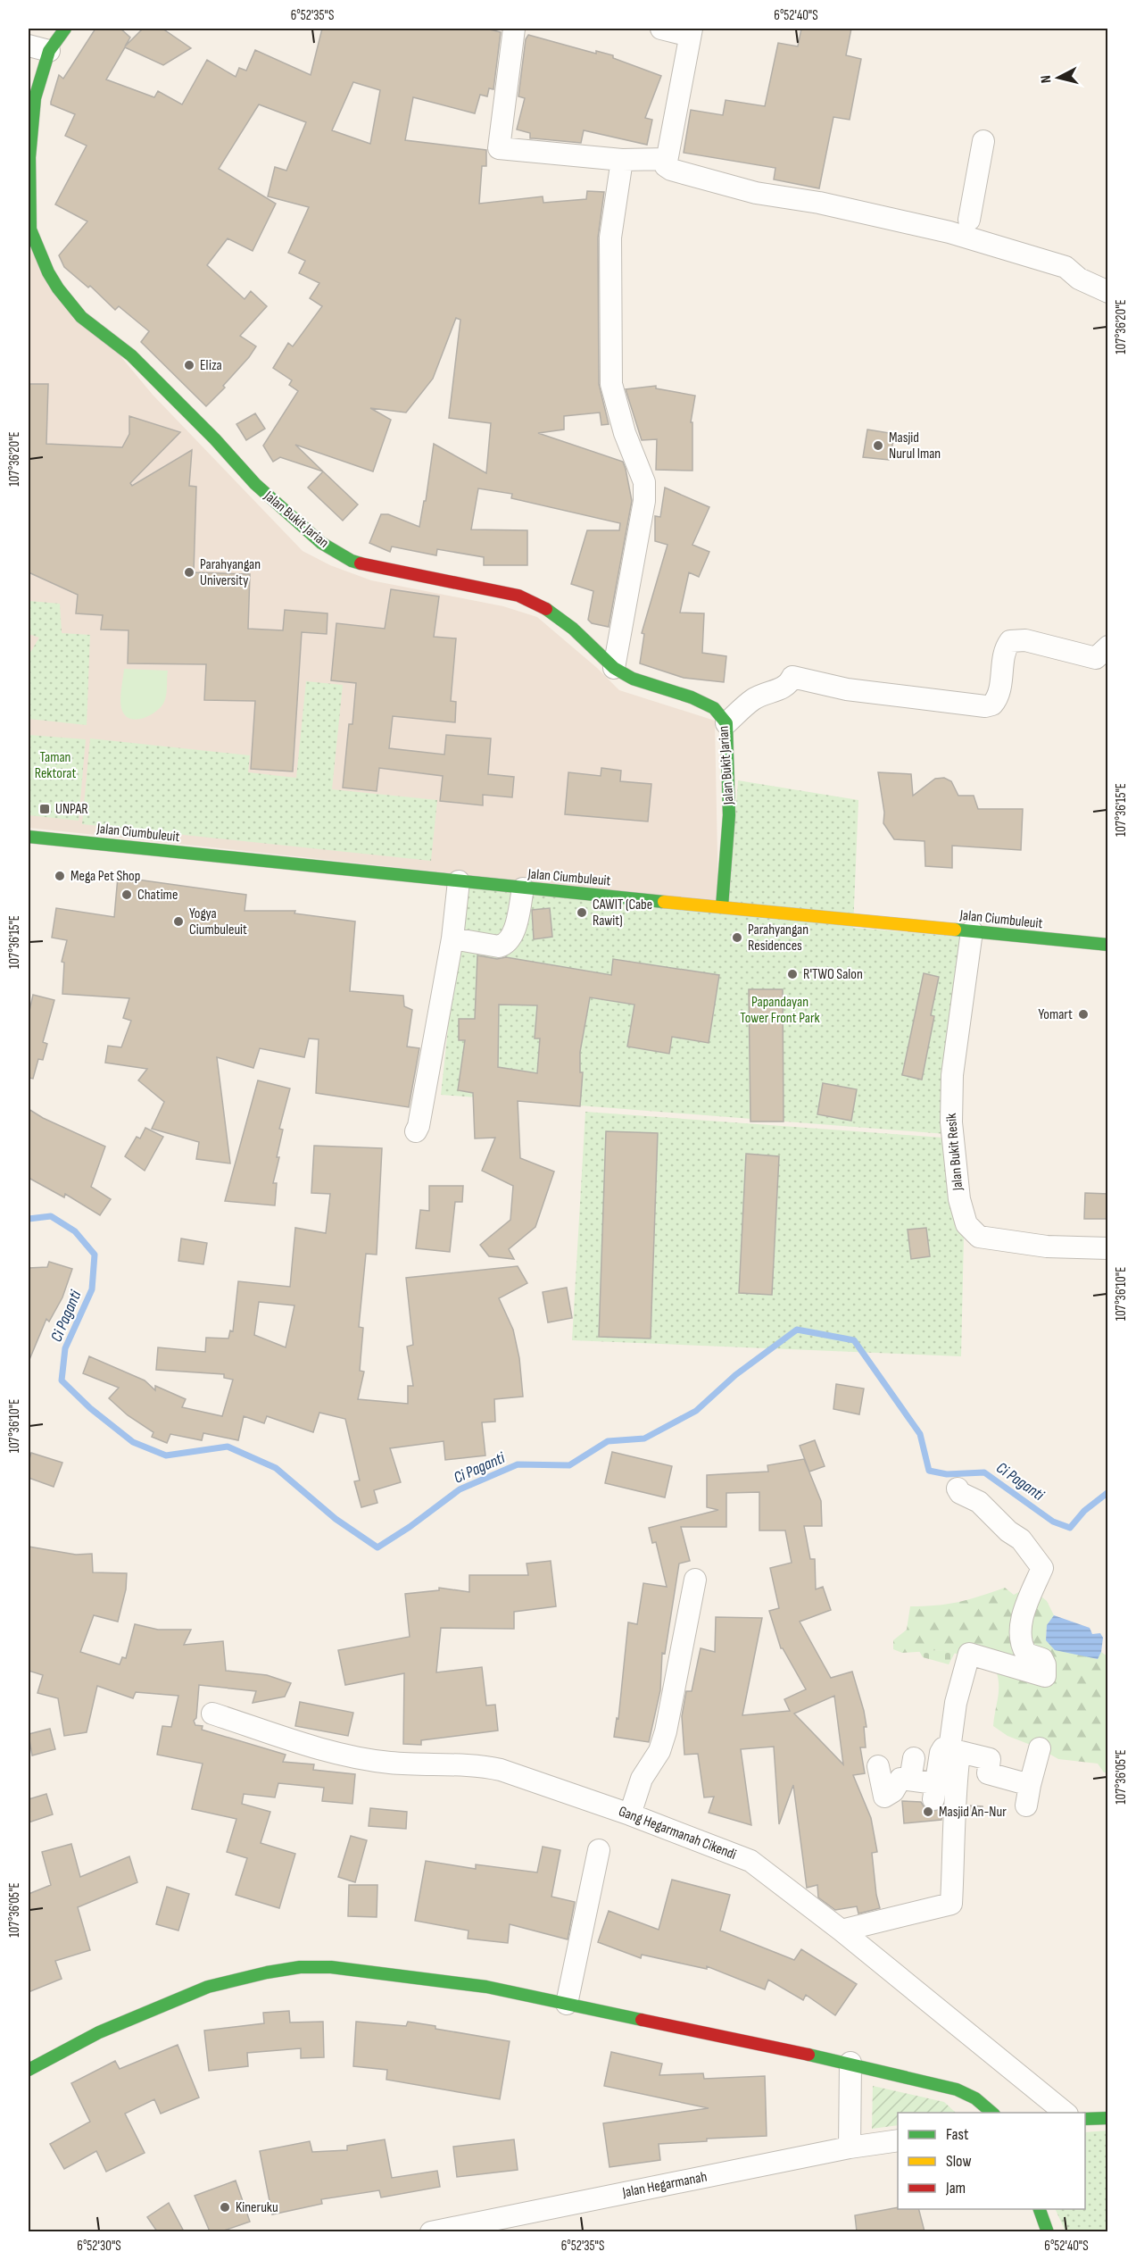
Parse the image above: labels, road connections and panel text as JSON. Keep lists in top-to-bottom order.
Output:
{
  "streets": {
    "street": [
      "Jalan Bukit Jarian",
      "Jalan Ciumbuleuit",
      "Jalan Bukit Resik",
      "Gang Hegarmanah Cikendi",
      "Jalan Hegarmanah"
    ]
  },
  "crossings": [
    ["Jalan Bukit Jarian", "Jalan Ciumbuleuit"],
    ["Jalan Ciumbuleuit", "Jalan Bukit Resik"]
  ],
  "water": ["Ci Paganti"],
  "parks": ["Taman Rektorat", "Papandayan Tower Front Park"],
  "places": {
    "other": [
      "Eliza",
      "Masjid Nurul Iman",
      "Parahyangan University",
      "Mega Pet Shop",
      "Chatime",
      "CAWIT (Cabe Rawit)",
      "Yogya Ciumbuleuit",
      "Parahyangan Residences",
      "R'TWO Salon",
      "Yomart",
      "Masjid An-Nur",
      "Kineruku"
    ],
    "transit": ["UNPAR"]
  },
  "legend": ["Fast", "Slow", "Jam"],
  "north": "left",
  "coordinates": [
    "6°52'35\"S",
    "6°52'40\"S",
    "107°36'20\"E",
    "107°36'15\"E",
    "107°36'10\"E",
    "107°36'05\"E",
    "6°52'30\"S"
  ]
}
